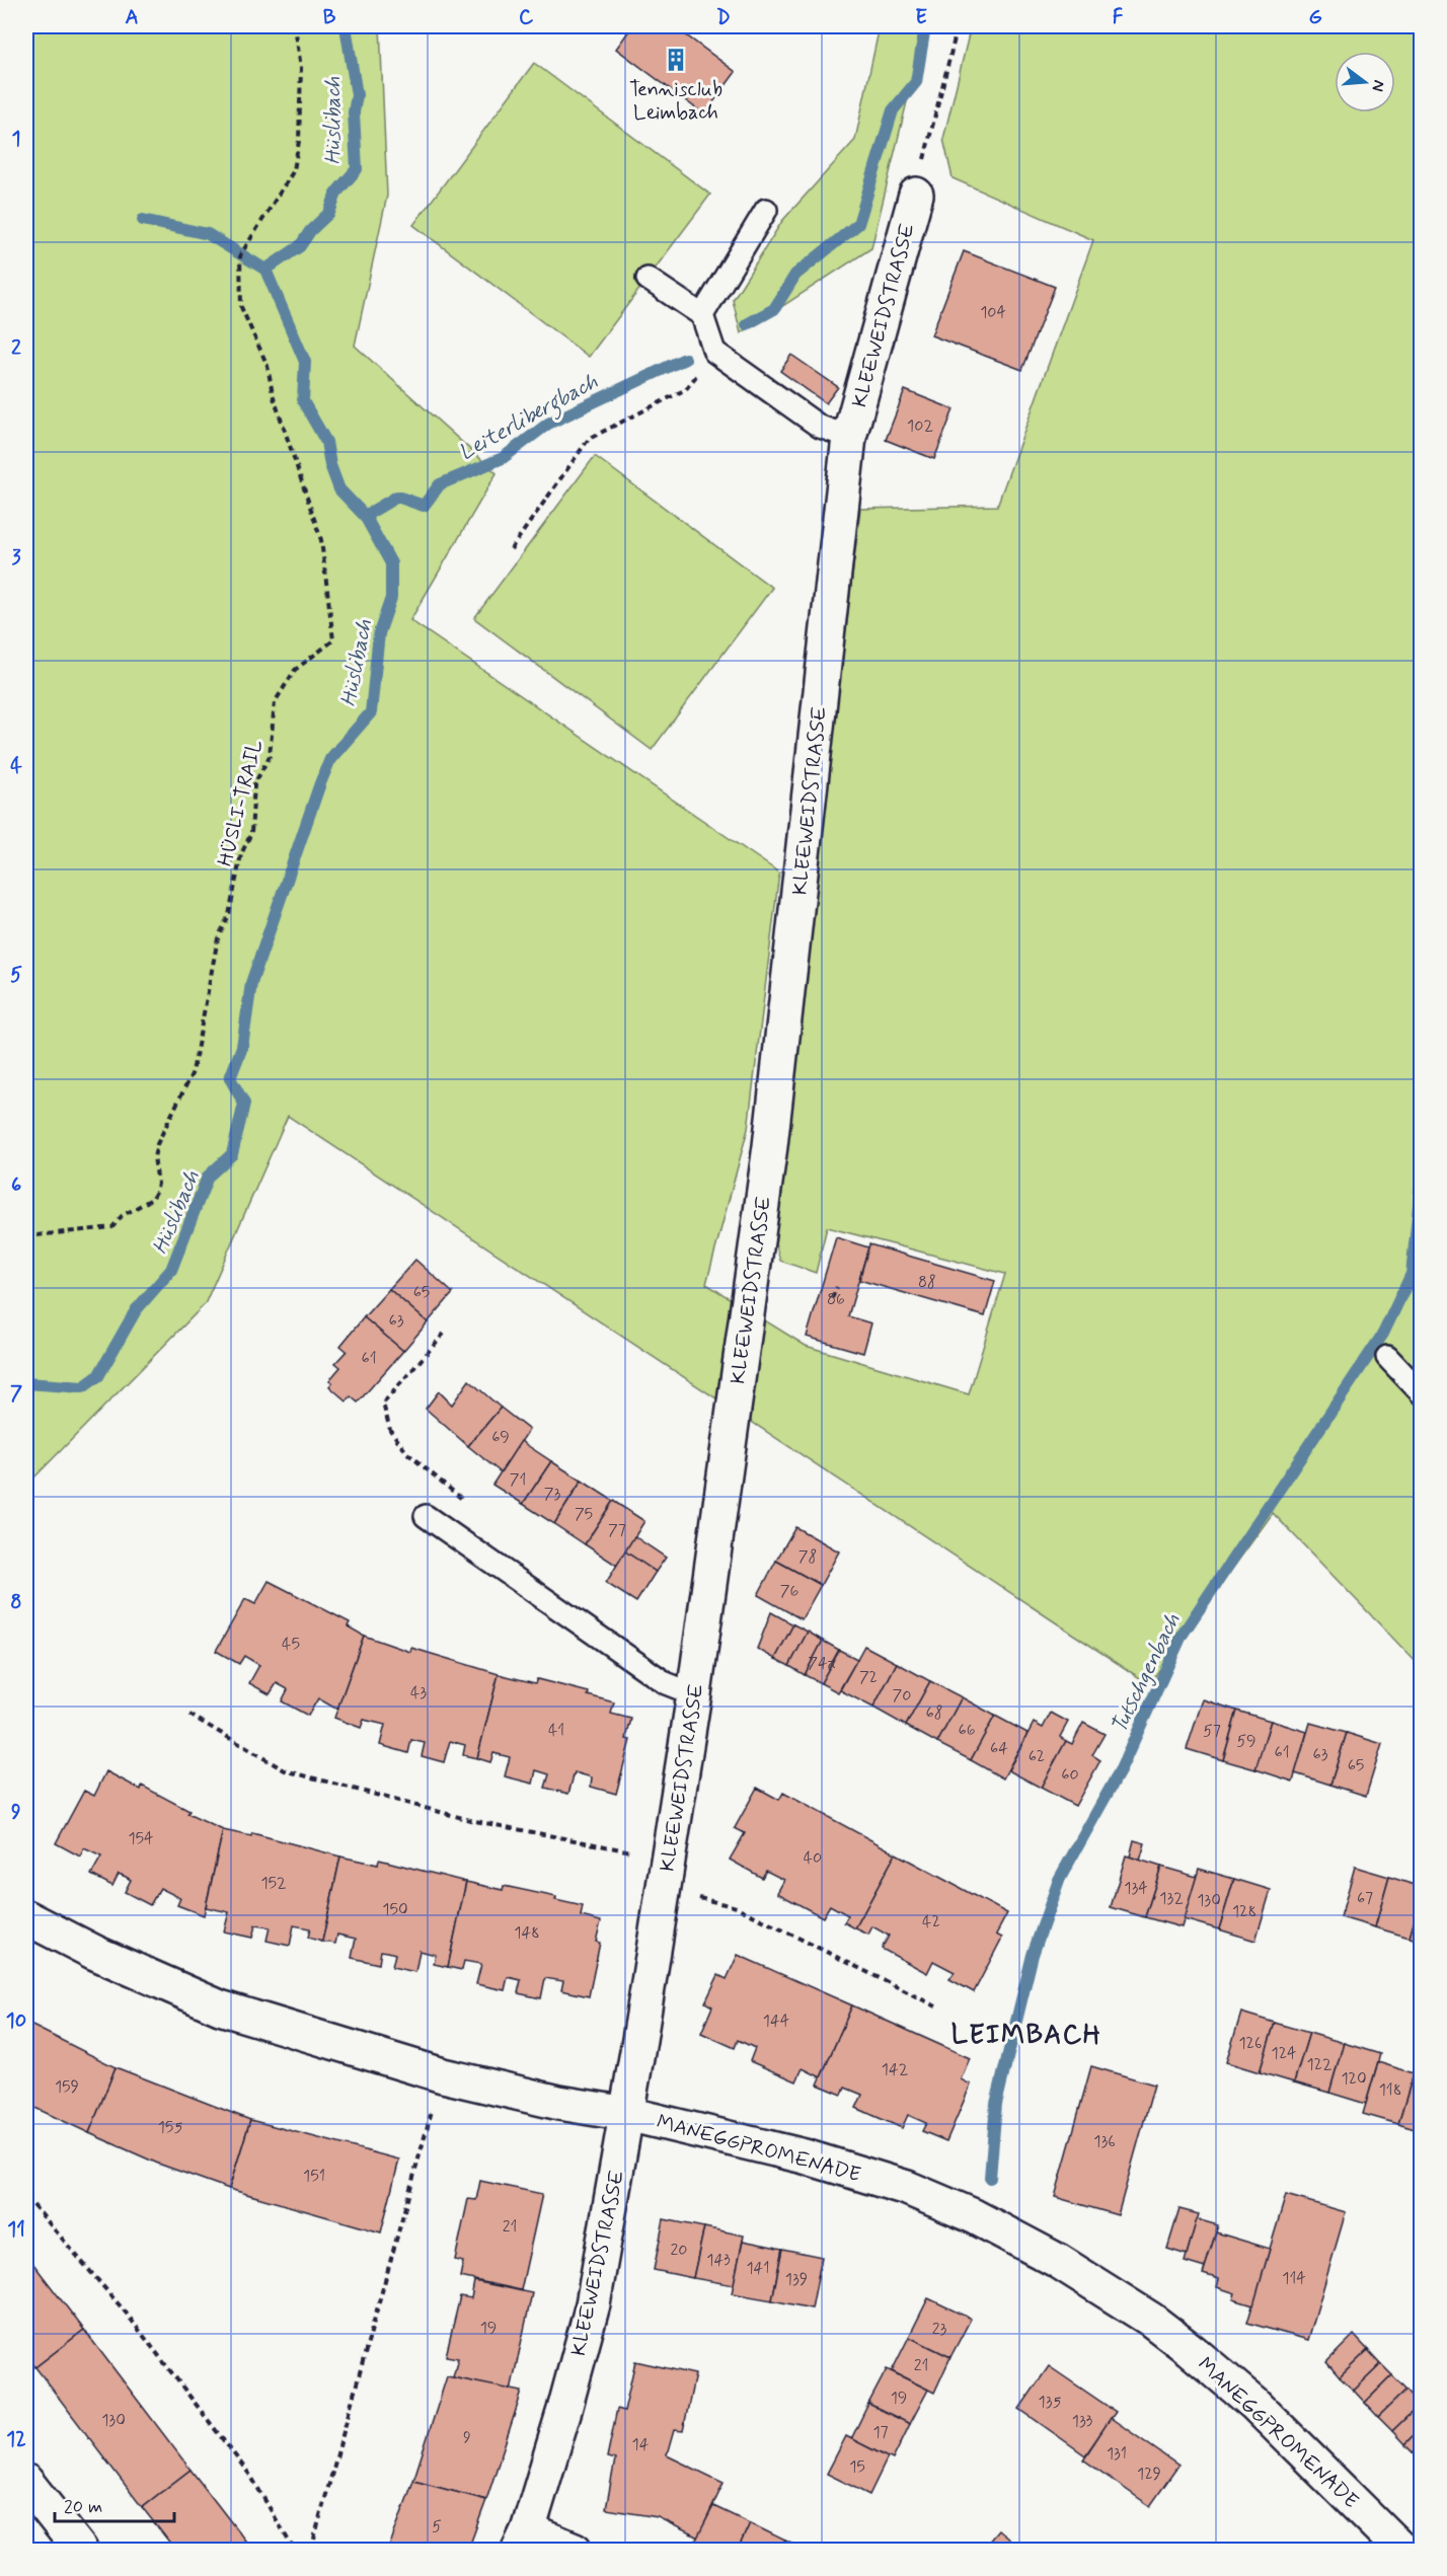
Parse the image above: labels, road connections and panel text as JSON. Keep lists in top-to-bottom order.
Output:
{
  "streets": {
    "street": ["KLEEWEIDSTRASSE", "MANEGGPROMENADE"],
    "path": ["HÜSLI-TRAIL"]
  },
  "crossings": [
    ["KLEEWEIDSTRASSE", "MANEGGPROMENADE"]
  ],
  "districts": ["LEIMBACH"],
  "water": ["Hüslibach", "Leiterlibergbach", "Tutschgenbach"],
  "places": {
    "building": ["Tennisclub Leimbach"]
  },
  "house_numbers": [
    "104",
    "102",
    "88",
    "65",
    "86",
    "63",
    "61",
    "69",
    "71",
    "73",
    "75",
    "77",
    "78",
    "76",
    "45",
    "74a",
    "72",
    "43",
    "70",
    "68",
    "41",
    "66",
    "57",
    "59",
    "64",
    "61",
    "63",
    "62",
    "65",
    "60",
    "154",
    "40",
    "152",
    "134",
    "132",
    "67",
    "130",
    "150",
    "128",
    "42",
    "148",
    "144",
    "126",
    "124",
    "122",
    "142",
    "120",
    "159",
    "118",
    "155",
    "136",
    "151",
    "21",
    "20",
    "143",
    "141",
    "114",
    "139",
    "19",
    "23",
    "21",
    "19",
    "135",
    "130",
    "133",
    "17",
    "9",
    "14",
    "131",
    "15",
    "129",
    "5"
  ],
  "scale_bar": "20 m",
  "north": "right",
  "grid": {
    "columns": [
      "A",
      "B",
      "C",
      "D",
      "E",
      "F",
      "G"
    ],
    "rows": [
      "1",
      "2",
      "3",
      "4",
      "5",
      "6",
      "7",
      "8",
      "9",
      "10",
      "11",
      "12"
    ]
  }
}
